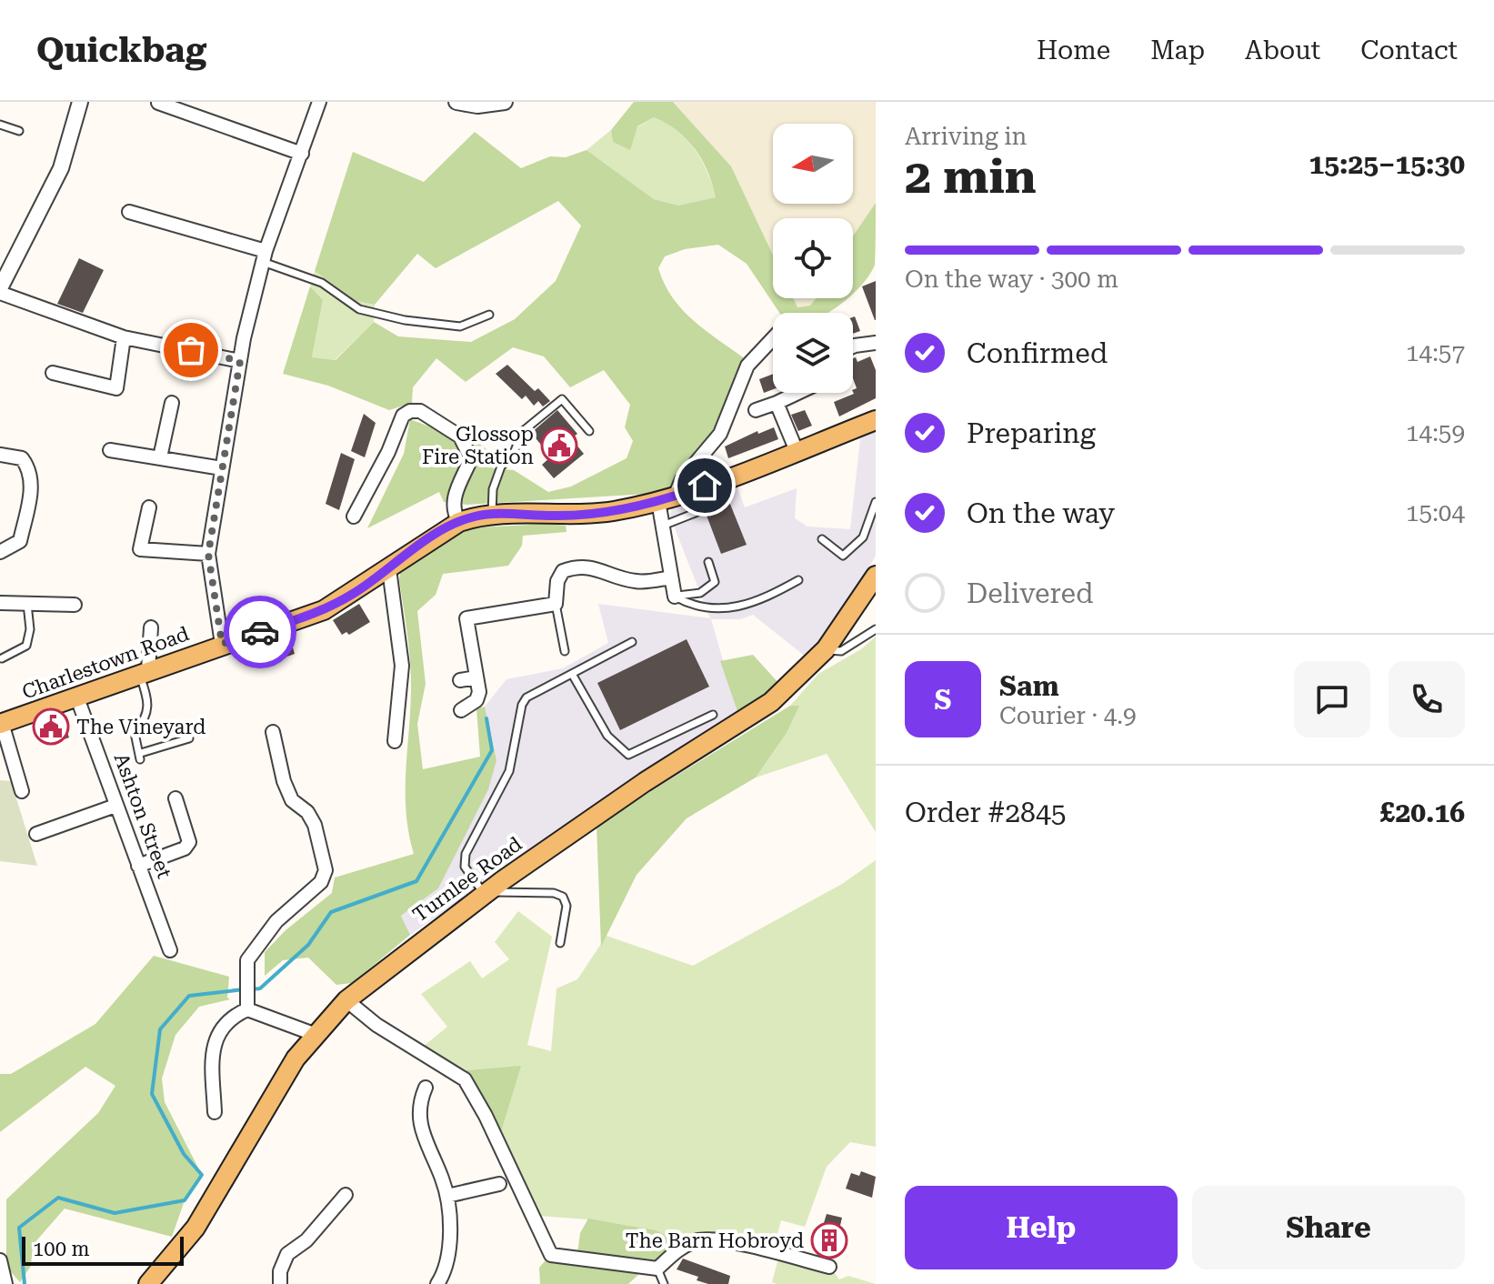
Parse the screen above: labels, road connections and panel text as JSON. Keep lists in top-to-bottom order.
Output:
{
  "streets": {
    "main road": ["Charlestown Road", "Turnlee Road"],
    "street": ["Ashton Street"]
  },
  "crossings": [
    ["Charlestown Road", "Ashton Street"]
  ],
  "places": {
    "public building": ["Glossop Fire Station", "The Vineyard"],
    "building": ["The Barn Hobroyd"]
  },
  "scale_bar": "100 m",
  "north": "left",
  "page": {
    "header": "Quickbag",
    "nav": [
      "Home",
      "Map",
      "About",
      "Contact"
    ],
    "heading": ["2 min", "Arriving in", "15:25–15:30"],
    "panel": [
      "Sam",
      "Courier · 4.9",
      "Order #2845",
      "£20.16"
    ],
    "bar": "On the way · 300 m",
    "list": [
      ["Confirmed", "14:57"],
      ["Preparing", "14:59"],
      ["On the way", "15:04"],
      "Delivered"
    ],
    "round": "S",
    "buttons": ["Help", "Share"],
    "scale": "100 m"
  }
}
